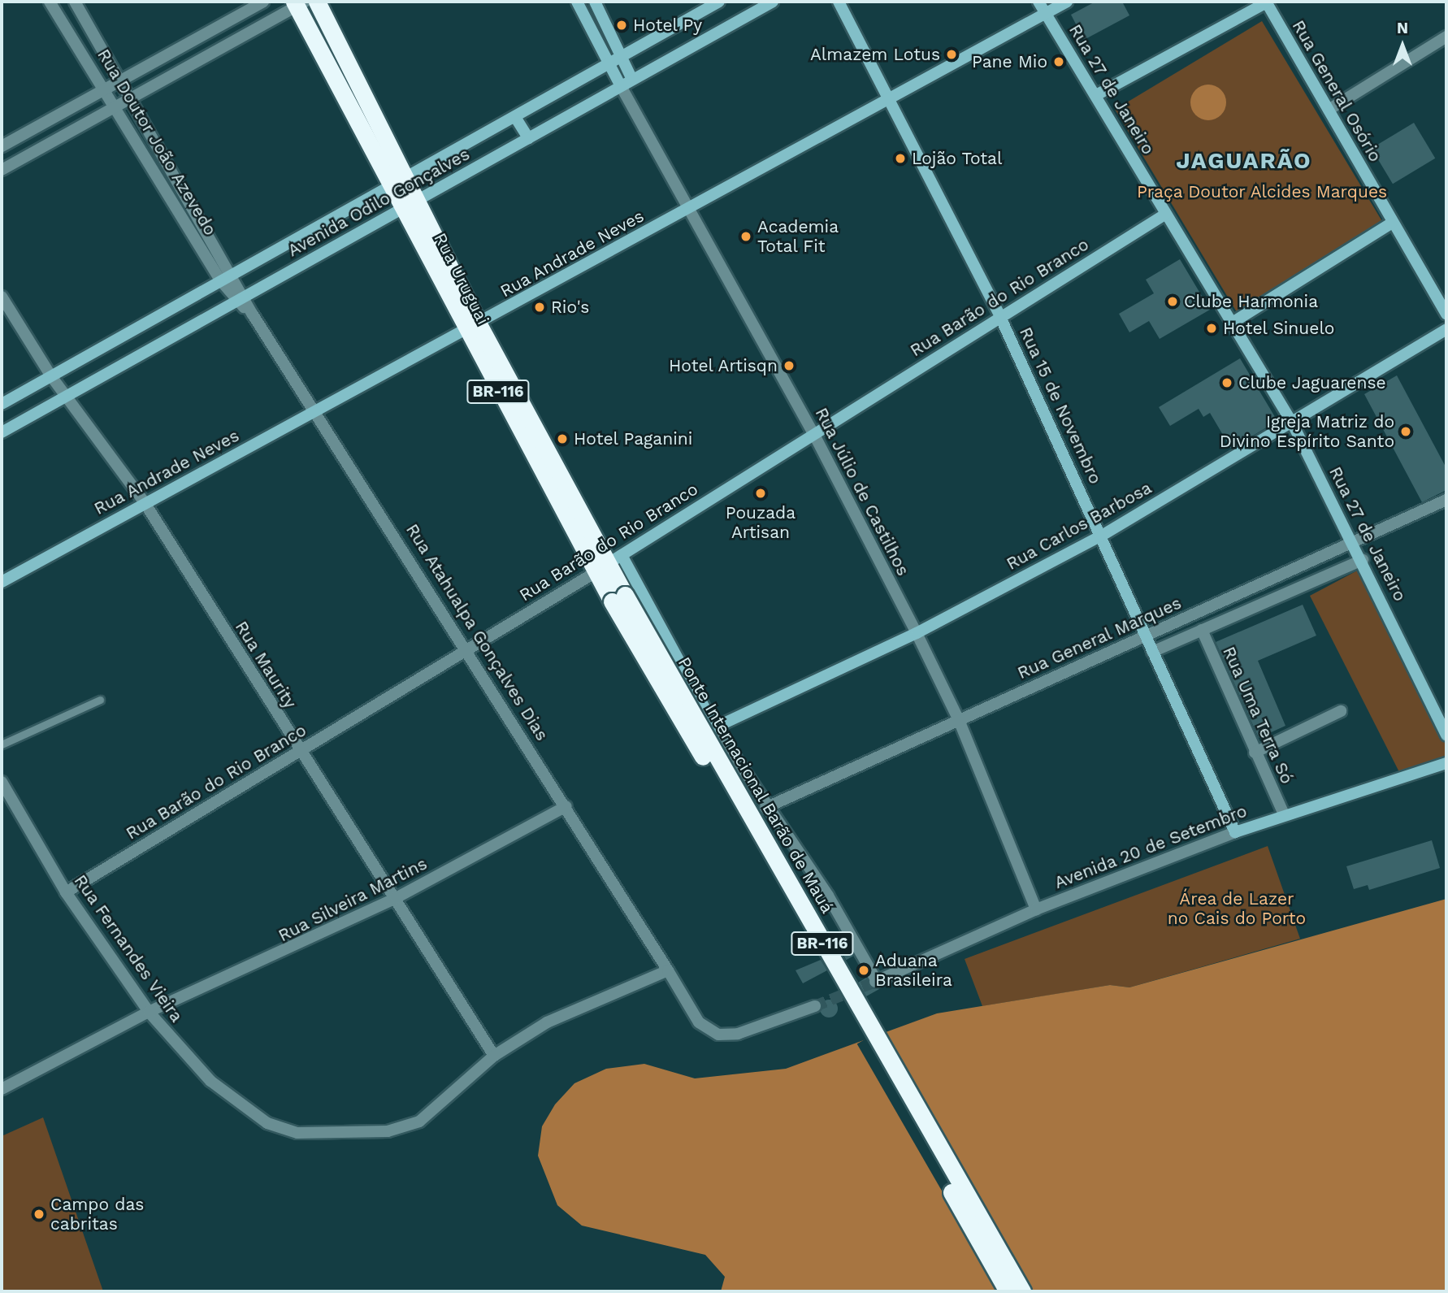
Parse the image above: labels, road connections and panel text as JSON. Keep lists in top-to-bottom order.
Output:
{
  "streets": {
    "highway": ["Rua Uruguai", "BR-116", "Ponte Internacional Barão de Mauá"],
    "street": [
      "Rua 27 de Janeiro",
      "Rua General Osório",
      "Rua Doutor João Azevedo",
      "Avenida Odilo Gonçalves",
      "Rua Andrade Neves",
      "Rua Barão do Rio Branco",
      "Rua 15 de Novembro",
      "Rua Júlio de Castilhos",
      "Rua Carlos Barbosa",
      "Rua Atahualpa Gonçalves Dias",
      "Rua General Marques",
      "Rua Maurity",
      "Rua Uma Terra Só",
      "Avenida 20 de Setembro",
      "Rua Silveira Martins",
      "Rua Fernandes Vieira"
    ]
  },
  "crossings": [
    ["Rua 27 de Janeiro", "Rua Andrade Neves"],
    ["Rua 27 de Janeiro", "Rua Barão do Rio Branco"],
    ["Rua 27 de Janeiro", "Rua Carlos Barbosa"],
    ["Rua 27 de Janeiro", "Rua General Marques"],
    ["Rua Doutor João Azevedo", "Avenida Odilo Gonçalves"],
    ["Rua Doutor João Azevedo", "Rua Atahualpa Gonçalves Dias"],
    ["Avenida Odilo Gonçalves", "Rua Uruguai"],
    ["Avenida Odilo Gonçalves", "Rua Júlio de Castilhos"],
    ["Avenida Odilo Gonçalves", "Rua Atahualpa Gonçalves Dias"],
    ["Avenida Odilo Gonçalves", "Rua Maurity"],
    ["Rua Andrade Neves", "Rua Uruguai"],
    ["Rua Andrade Neves", "Rua 15 de Novembro"],
    ["Rua Andrade Neves", "Rua Júlio de Castilhos"],
    ["Rua Andrade Neves", "Rua Atahualpa Gonçalves Dias"],
    ["Rua Andrade Neves", "Rua Maurity"],
    ["Rua Uruguai", "Rua Barão do Rio Branco"],
    ["Rua Uruguai", "BR-116"],
    ["Rua Barão do Rio Branco", "BR-116"],
    ["Rua Barão do Rio Branco", "Rua 15 de Novembro"],
    ["Rua Barão do Rio Branco", "Rua Júlio de Castilhos"],
    ["Rua Barão do Rio Branco", "Rua Atahualpa Gonçalves Dias"],
    ["Rua Barão do Rio Branco", "Rua Maurity"],
    ["Rua Barão do Rio Branco", "Rua Fernandes Vieira"],
    ["BR-116", "Ponte Internacional Barão de Mauá"],
    ["Rua 15 de Novembro", "Rua Carlos Barbosa"],
    ["Rua 15 de Novembro", "Rua General Marques"],
    ["Rua 15 de Novembro", "Avenida 20 de Setembro"],
    ["Rua Júlio de Castilhos", "Rua Carlos Barbosa"],
    ["Rua Júlio de Castilhos", "Rua General Marques"],
    ["Rua Júlio de Castilhos", "Avenida 20 de Setembro"],
    ["Rua Atahualpa Gonçalves Dias", "Rua Silveira Martins"],
    ["Rua Atahualpa Gonçalves Dias", "Rua Fernandes Vieira"],
    ["Rua General Marques", "Avenida 20 de Setembro"],
    ["Rua Maurity", "Rua Silveira Martins"],
    ["Rua Maurity", "Rua Fernandes Vieira"],
    ["Rua Uma Terra Só", "Avenida 20 de Setembro"],
    ["Rua Silveira Martins", "Rua Fernandes Vieira"]
  ],
  "districts": ["JAGUARÃO"],
  "parks": ["Praça Doutor Alcides Marques", "Área de Lazer no Cais do Porto"],
  "places": [
    "Hotel Py",
    "Almazem Lotus",
    "Pane Mio",
    "Lojão Total",
    "Academia Total Fit",
    "Clube Harmonia",
    "Rio's",
    "Hotel Sinuelo",
    "Hotel Artisqn",
    "Clube Jaguarense",
    "Igreja Matriz do Divino Espírito Santo",
    "Hotel Paganini",
    "Pouzada Artisan",
    "Aduana Brasileira",
    "Campo das cabritas"
  ],
  "north": "top"
}
